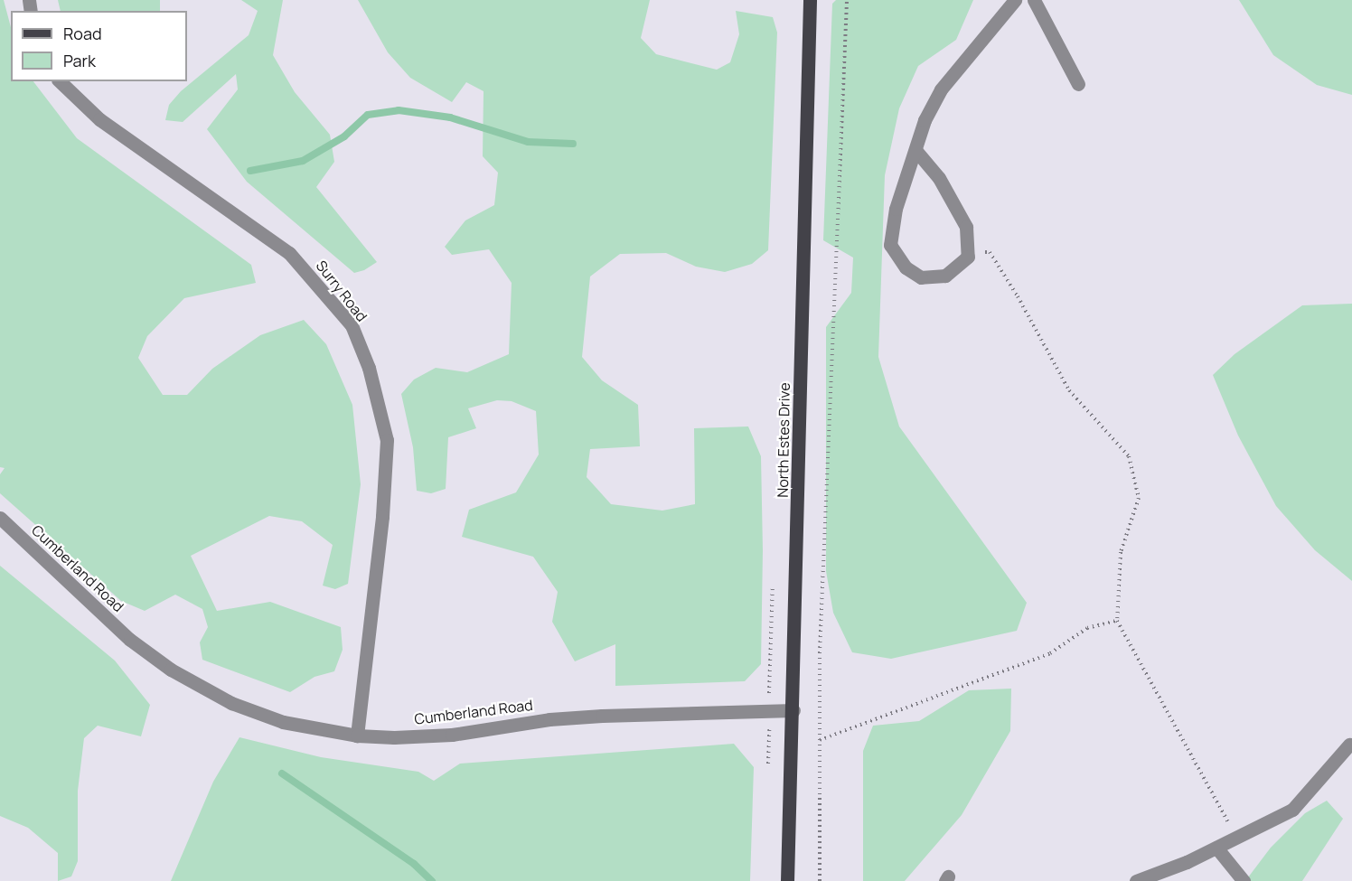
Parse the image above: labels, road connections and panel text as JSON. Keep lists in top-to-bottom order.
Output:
{
  "streets": {
    "main road": ["North Estes Drive"],
    "street": ["Surry Road", "Cumberland Road"]
  },
  "crossings": [
    ["Surry Road", "Cumberland Road"],
    ["North Estes Drive", "Cumberland Road"]
  ],
  "legend": ["Road", "Park"]
}
